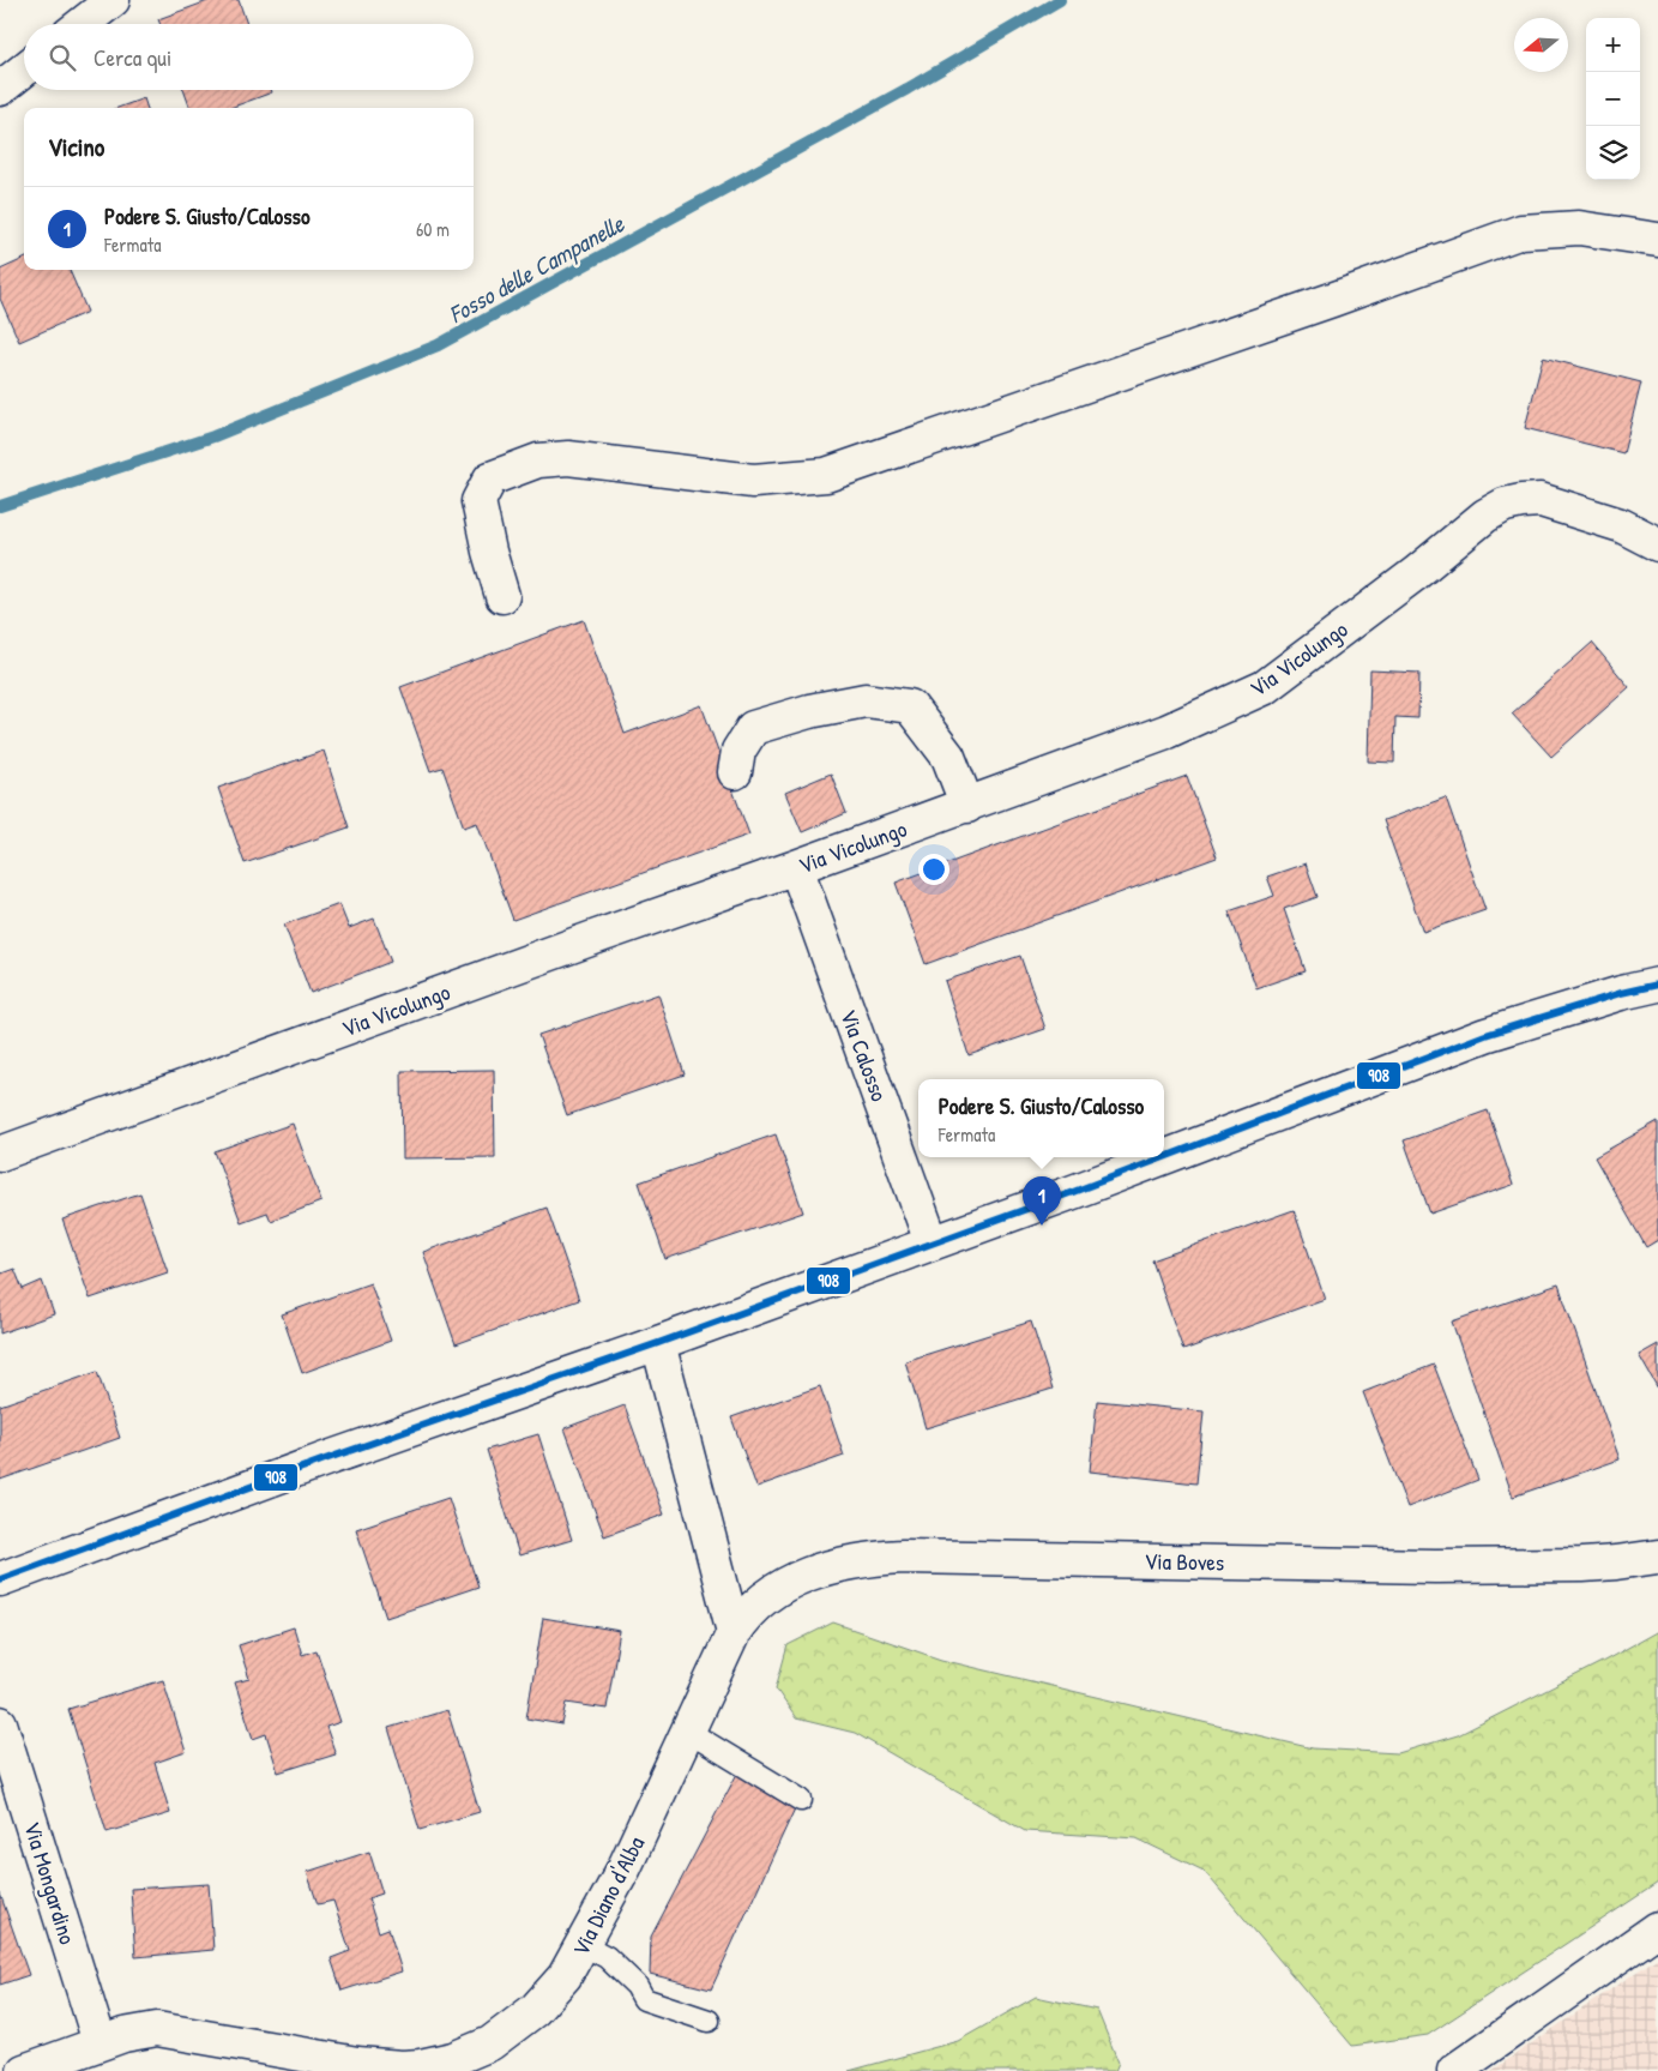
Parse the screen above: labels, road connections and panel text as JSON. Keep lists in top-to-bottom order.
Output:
{
  "streets": {
    "street": [
      "Via Vicolungo",
      "Via Calosso",
      "Via Boves",
      "Via Mongardino",
      "Via Diano d'Alba"
    ]
  },
  "crossings": [
    ["Via Vicolungo", "Via Calosso"],
    ["Via Boves", "Via Diano d'Alba"],
    ["Via Mongardino", "Via Diano d'Alba"]
  ],
  "water": ["Fosso delle Campanelle"],
  "lines": ["transit line 908"],
  "north": "left",
  "page": {
    "map_buttons": ["+", "−"],
    "search": "Cerca qui",
    "heading": "Vicino",
    "list": [
      {
        "mark": "1",
        "name": "Podere S. Giusto/Calosso",
        "note": "Fermata",
        "value": "60 m"
      }
    ],
    "popup": ["Podere S. Giusto/Calosso", "Fermata"],
    "pins": "1"
  }
}
